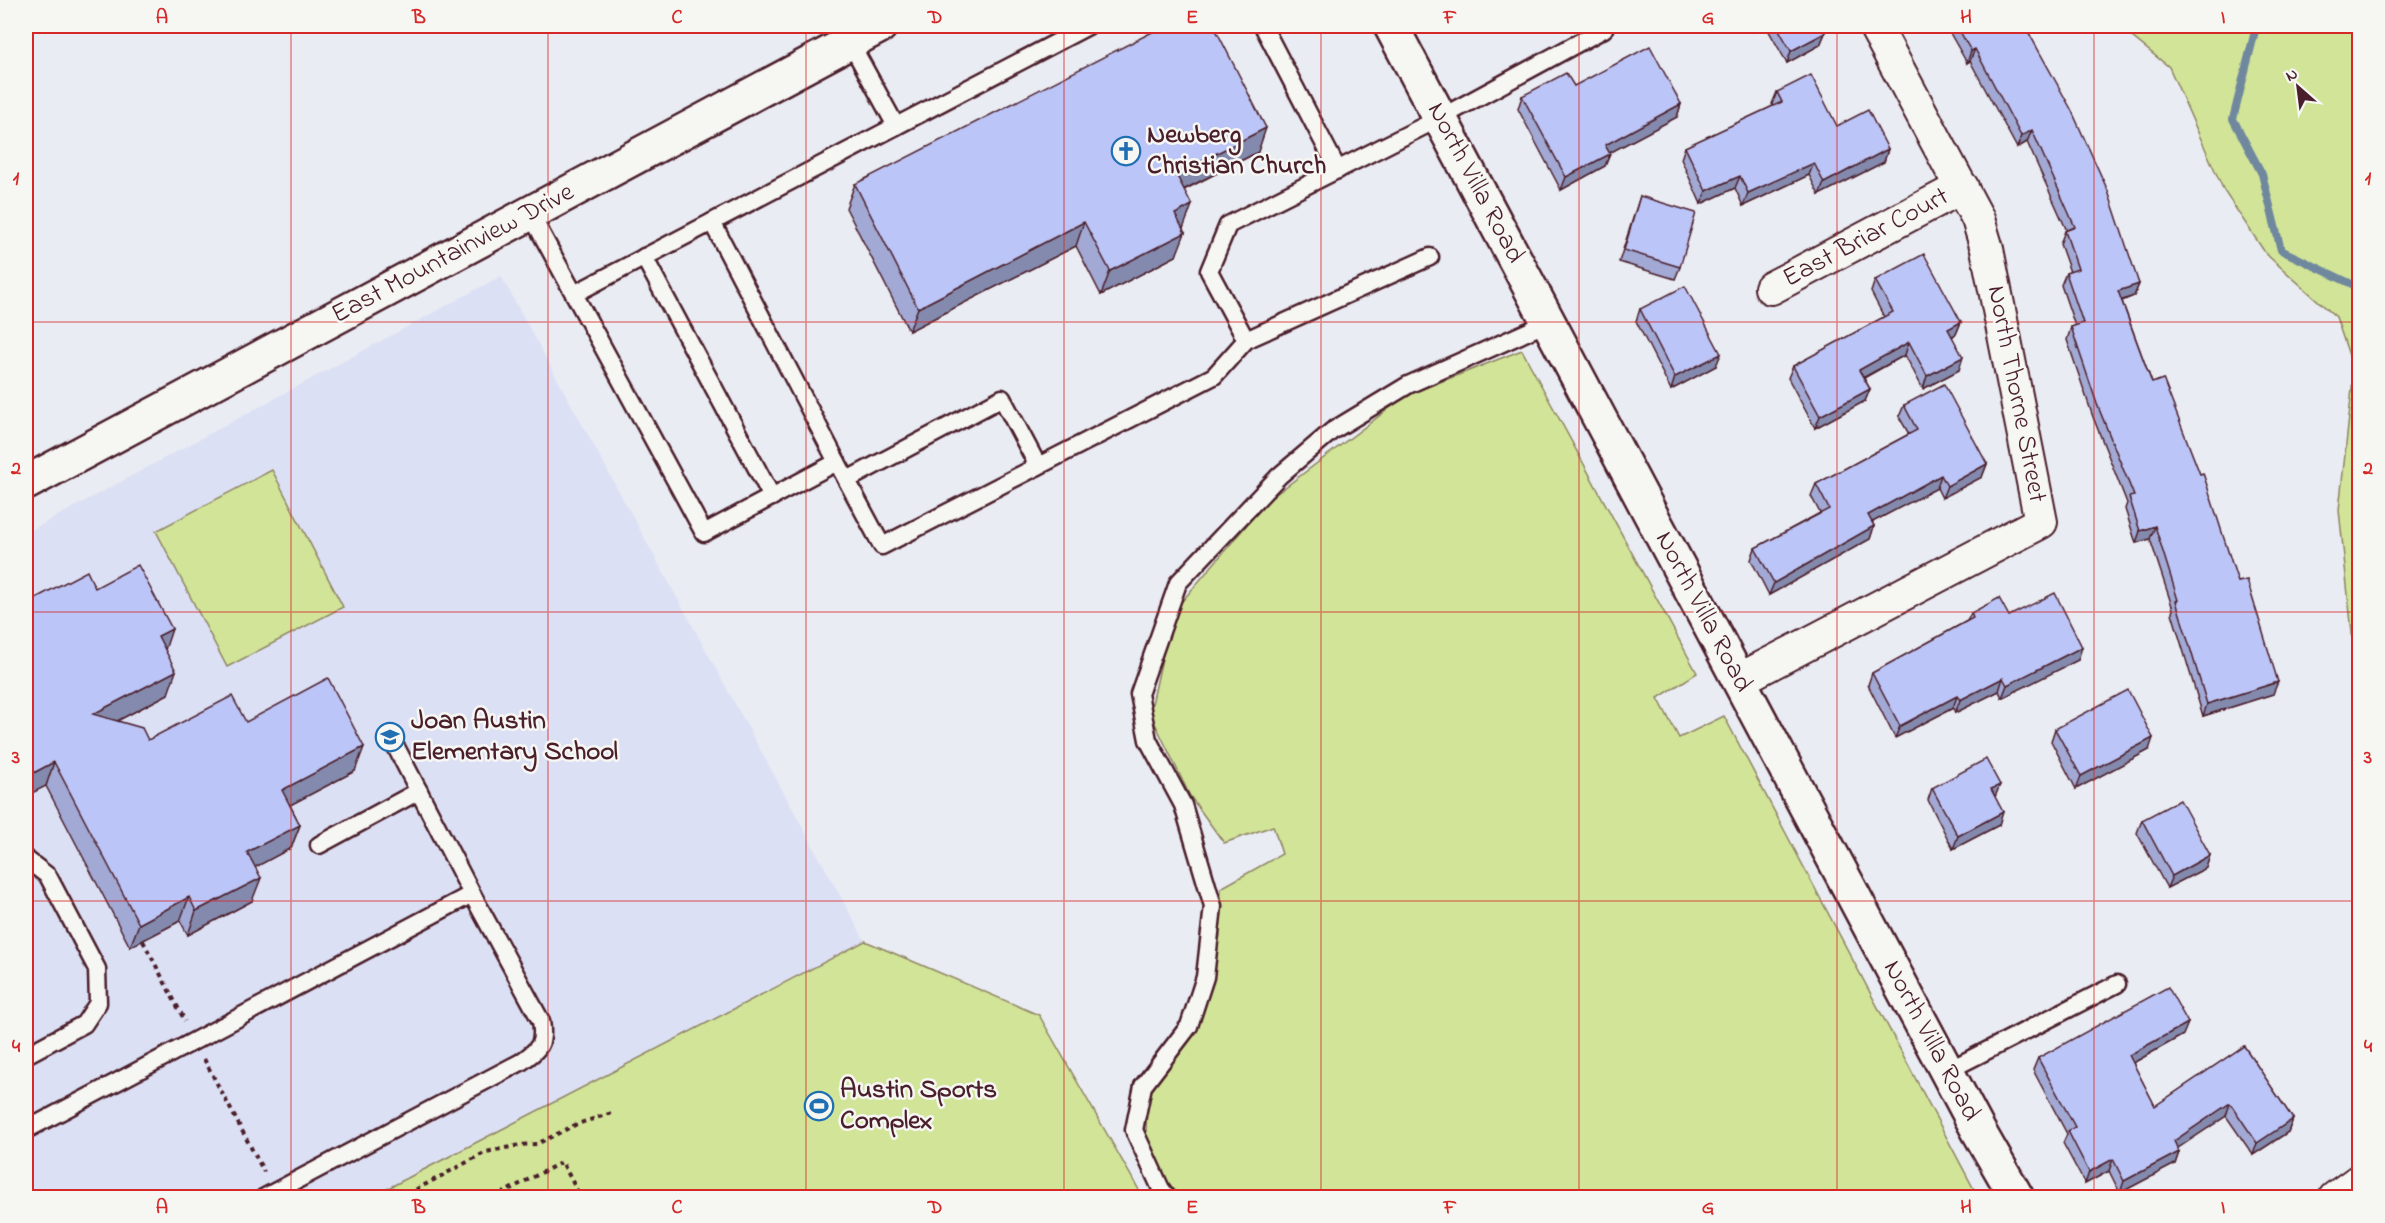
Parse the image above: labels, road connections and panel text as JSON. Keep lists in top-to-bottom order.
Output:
{
  "streets": {
    "main road": ["North Villa Road", "East Mountainview Drive"],
    "street": ["East Briar Court", "North Thorne Street"]
  },
  "crossings": [
    ["North Villa Road", "North Thorne Street"],
    ["East Briar Court", "North Thorne Street"]
  ],
  "places": {
    "church": ["Newberg Christian Church"],
    "school or university": ["Joan Austin Elementary School"],
    "sports": ["Austin Sports Complex"]
  },
  "north": "top left",
  "grid": {
    "columns": [
      "A",
      "B",
      "C",
      "D",
      "E",
      "F",
      "G",
      "H",
      "I"
    ],
    "rows": [
      "1",
      "2",
      "3",
      "4"
    ]
  }
}
